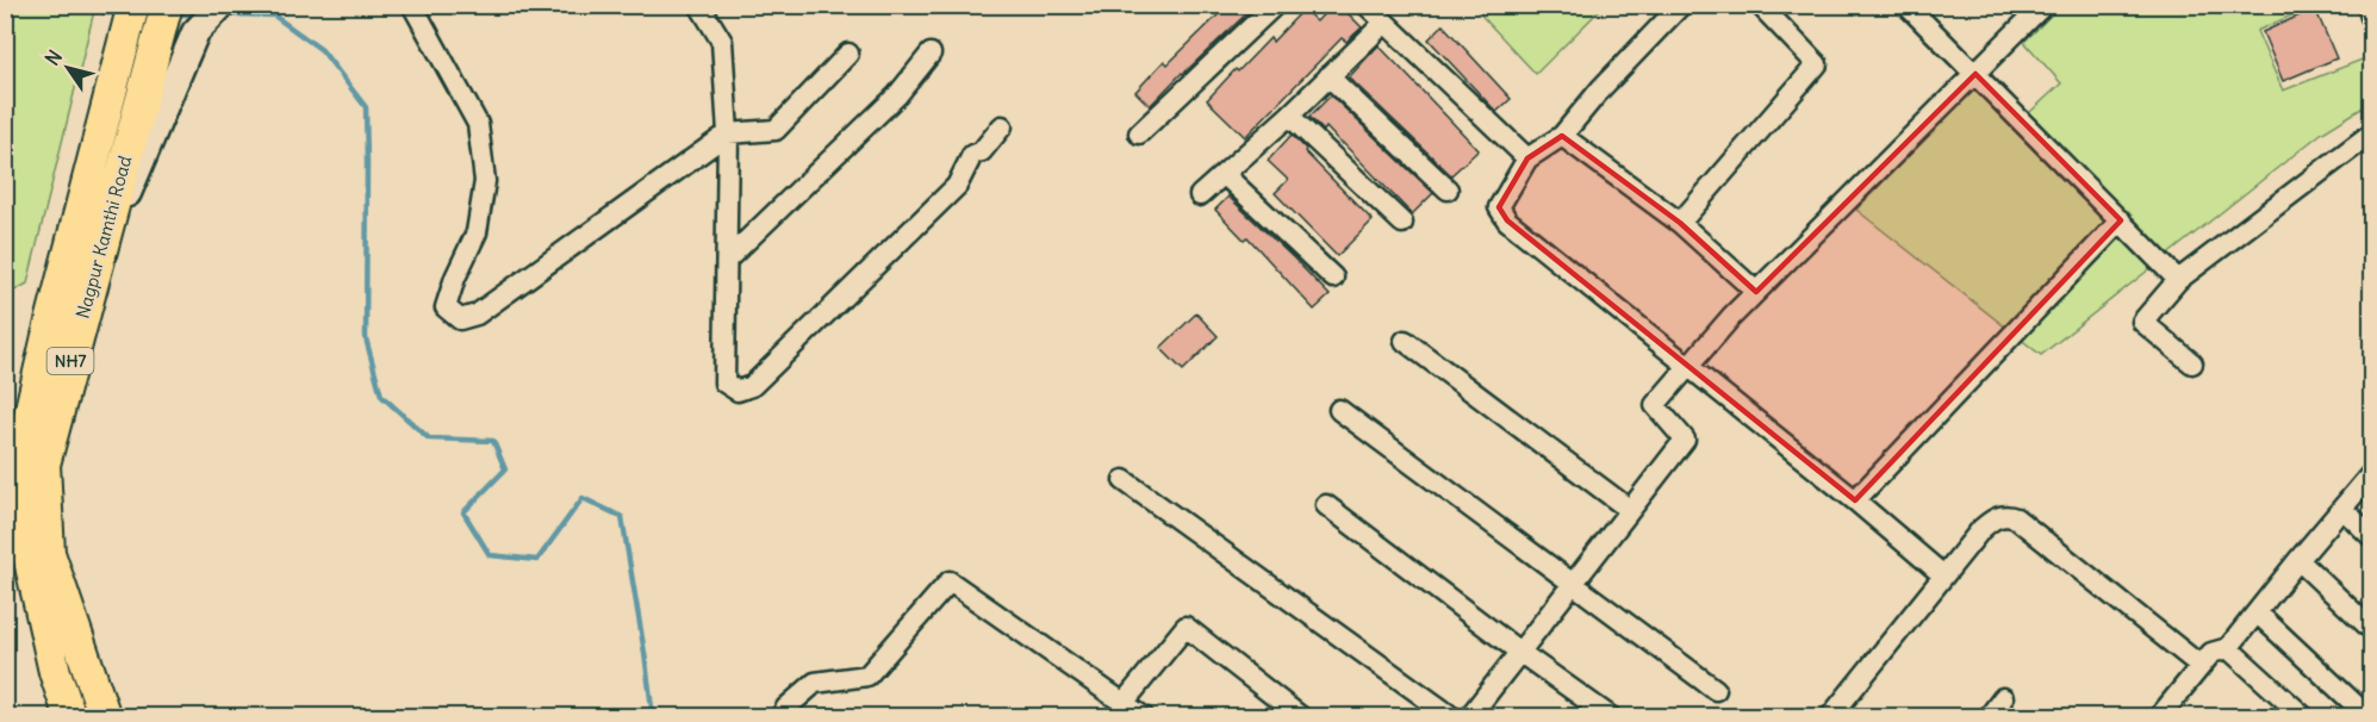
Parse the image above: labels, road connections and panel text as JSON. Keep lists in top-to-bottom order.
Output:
{
  "streets": {
    "main road": ["Nagpur Kamthi Road", "NH7"]
  },
  "north": "top left"
}
